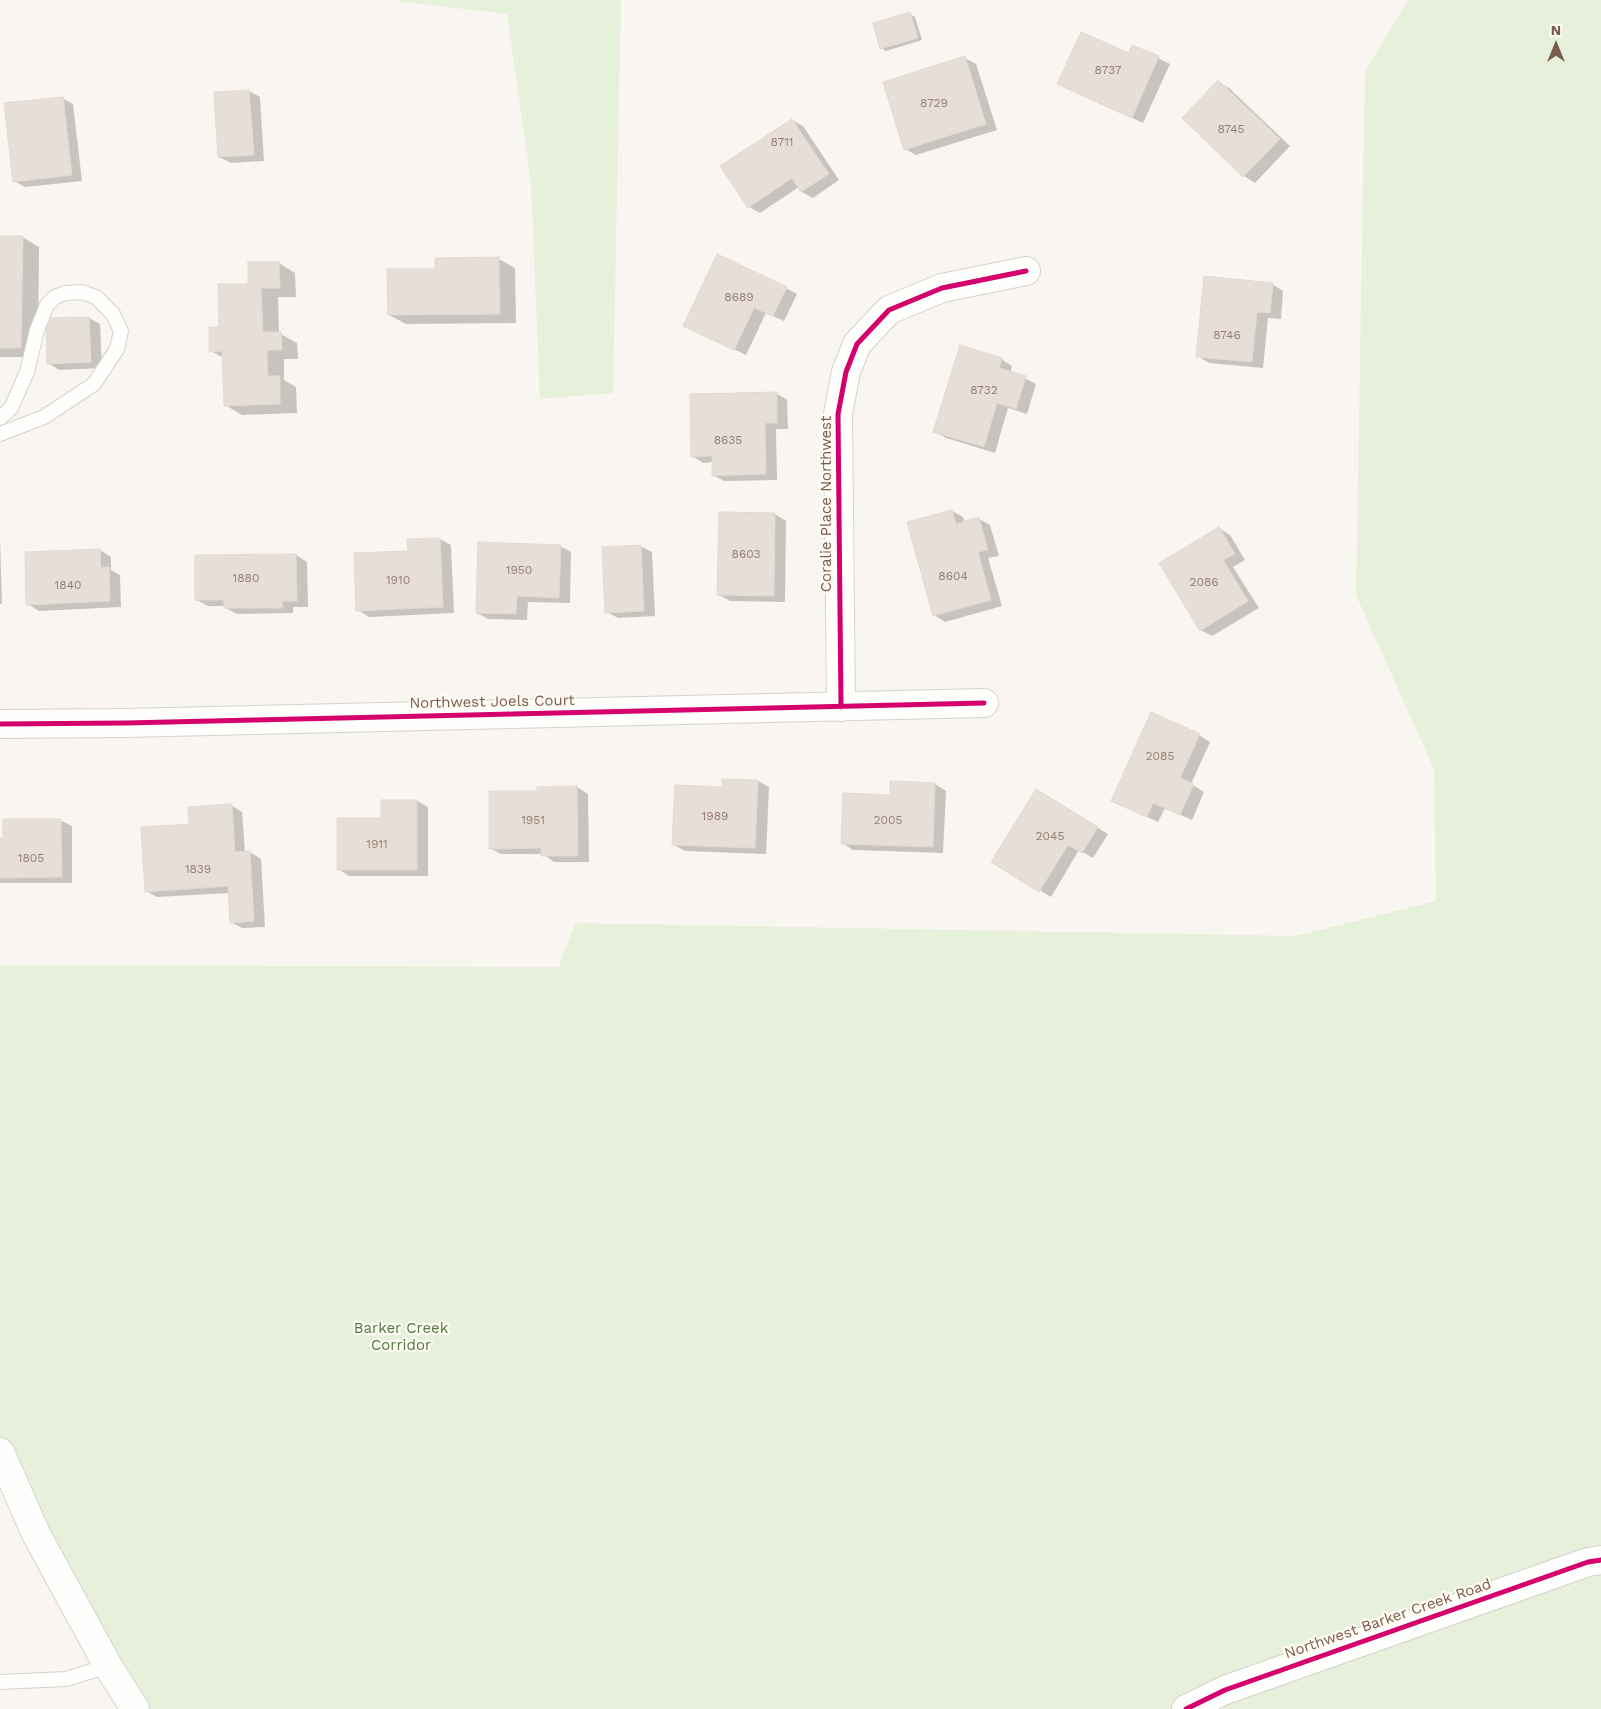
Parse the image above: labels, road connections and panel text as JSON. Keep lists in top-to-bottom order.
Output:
{
  "streets": {
    "street": ["Coralie Place Northwest", "Northwest Joels Court", "Northwest Barker Creek Road"]
  },
  "crossings": [
    ["Coralie Place Northwest", "Northwest Joels Court"]
  ],
  "parks": ["Barker Creek Corridor"],
  "house_numbers": [
    "8737",
    "8729",
    "8745",
    "8711",
    "8689",
    "8746",
    "8732",
    "8635",
    "8603",
    "1950",
    "8604",
    "1880",
    "1910",
    "2086",
    "1840",
    "2085",
    "1989",
    "1951",
    "2005",
    "2045",
    "1911",
    "1805",
    "1839"
  ],
  "north": "top"
}
